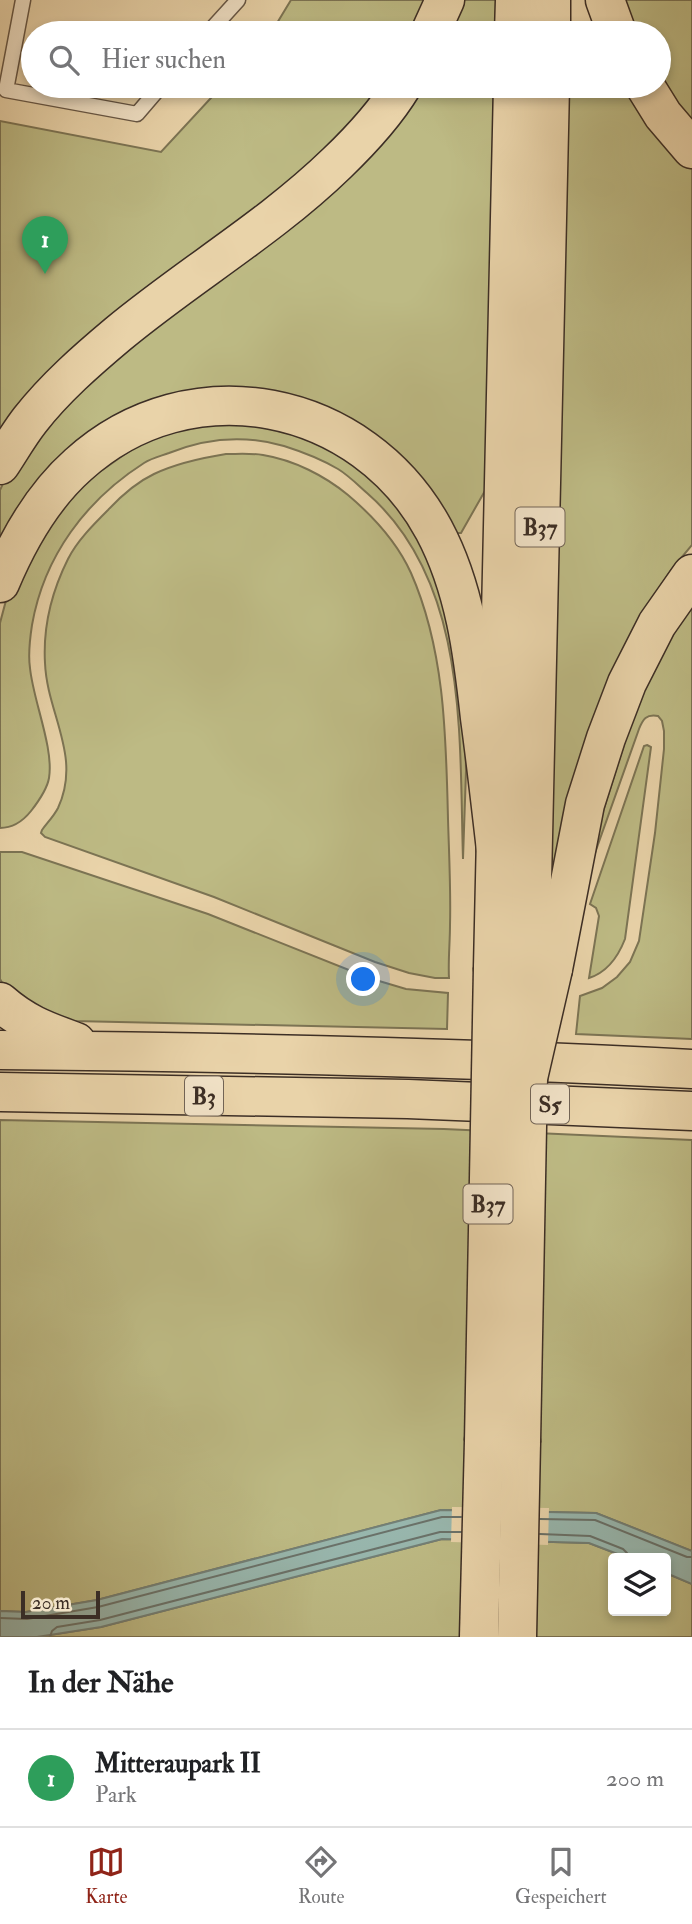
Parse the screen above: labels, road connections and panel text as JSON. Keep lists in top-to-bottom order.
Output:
{
  "streets": {
    "main road": ["B37", "B3", "S5"]
  },
  "crossings": [
    ["B3", "S5"]
  ],
  "scale_bar": "20 m",
  "page": {
    "search": "Hier suchen",
    "pins": "1",
    "scale": "20 m",
    "heading": "In der Nähe",
    "list": [
      {
        "mark": "1",
        "name": "Mitteraupark II",
        "note": "Park",
        "value": "200 m"
      }
    ],
    "nav": ["Karte", "Route", "Gespeichert"]
  }
}
